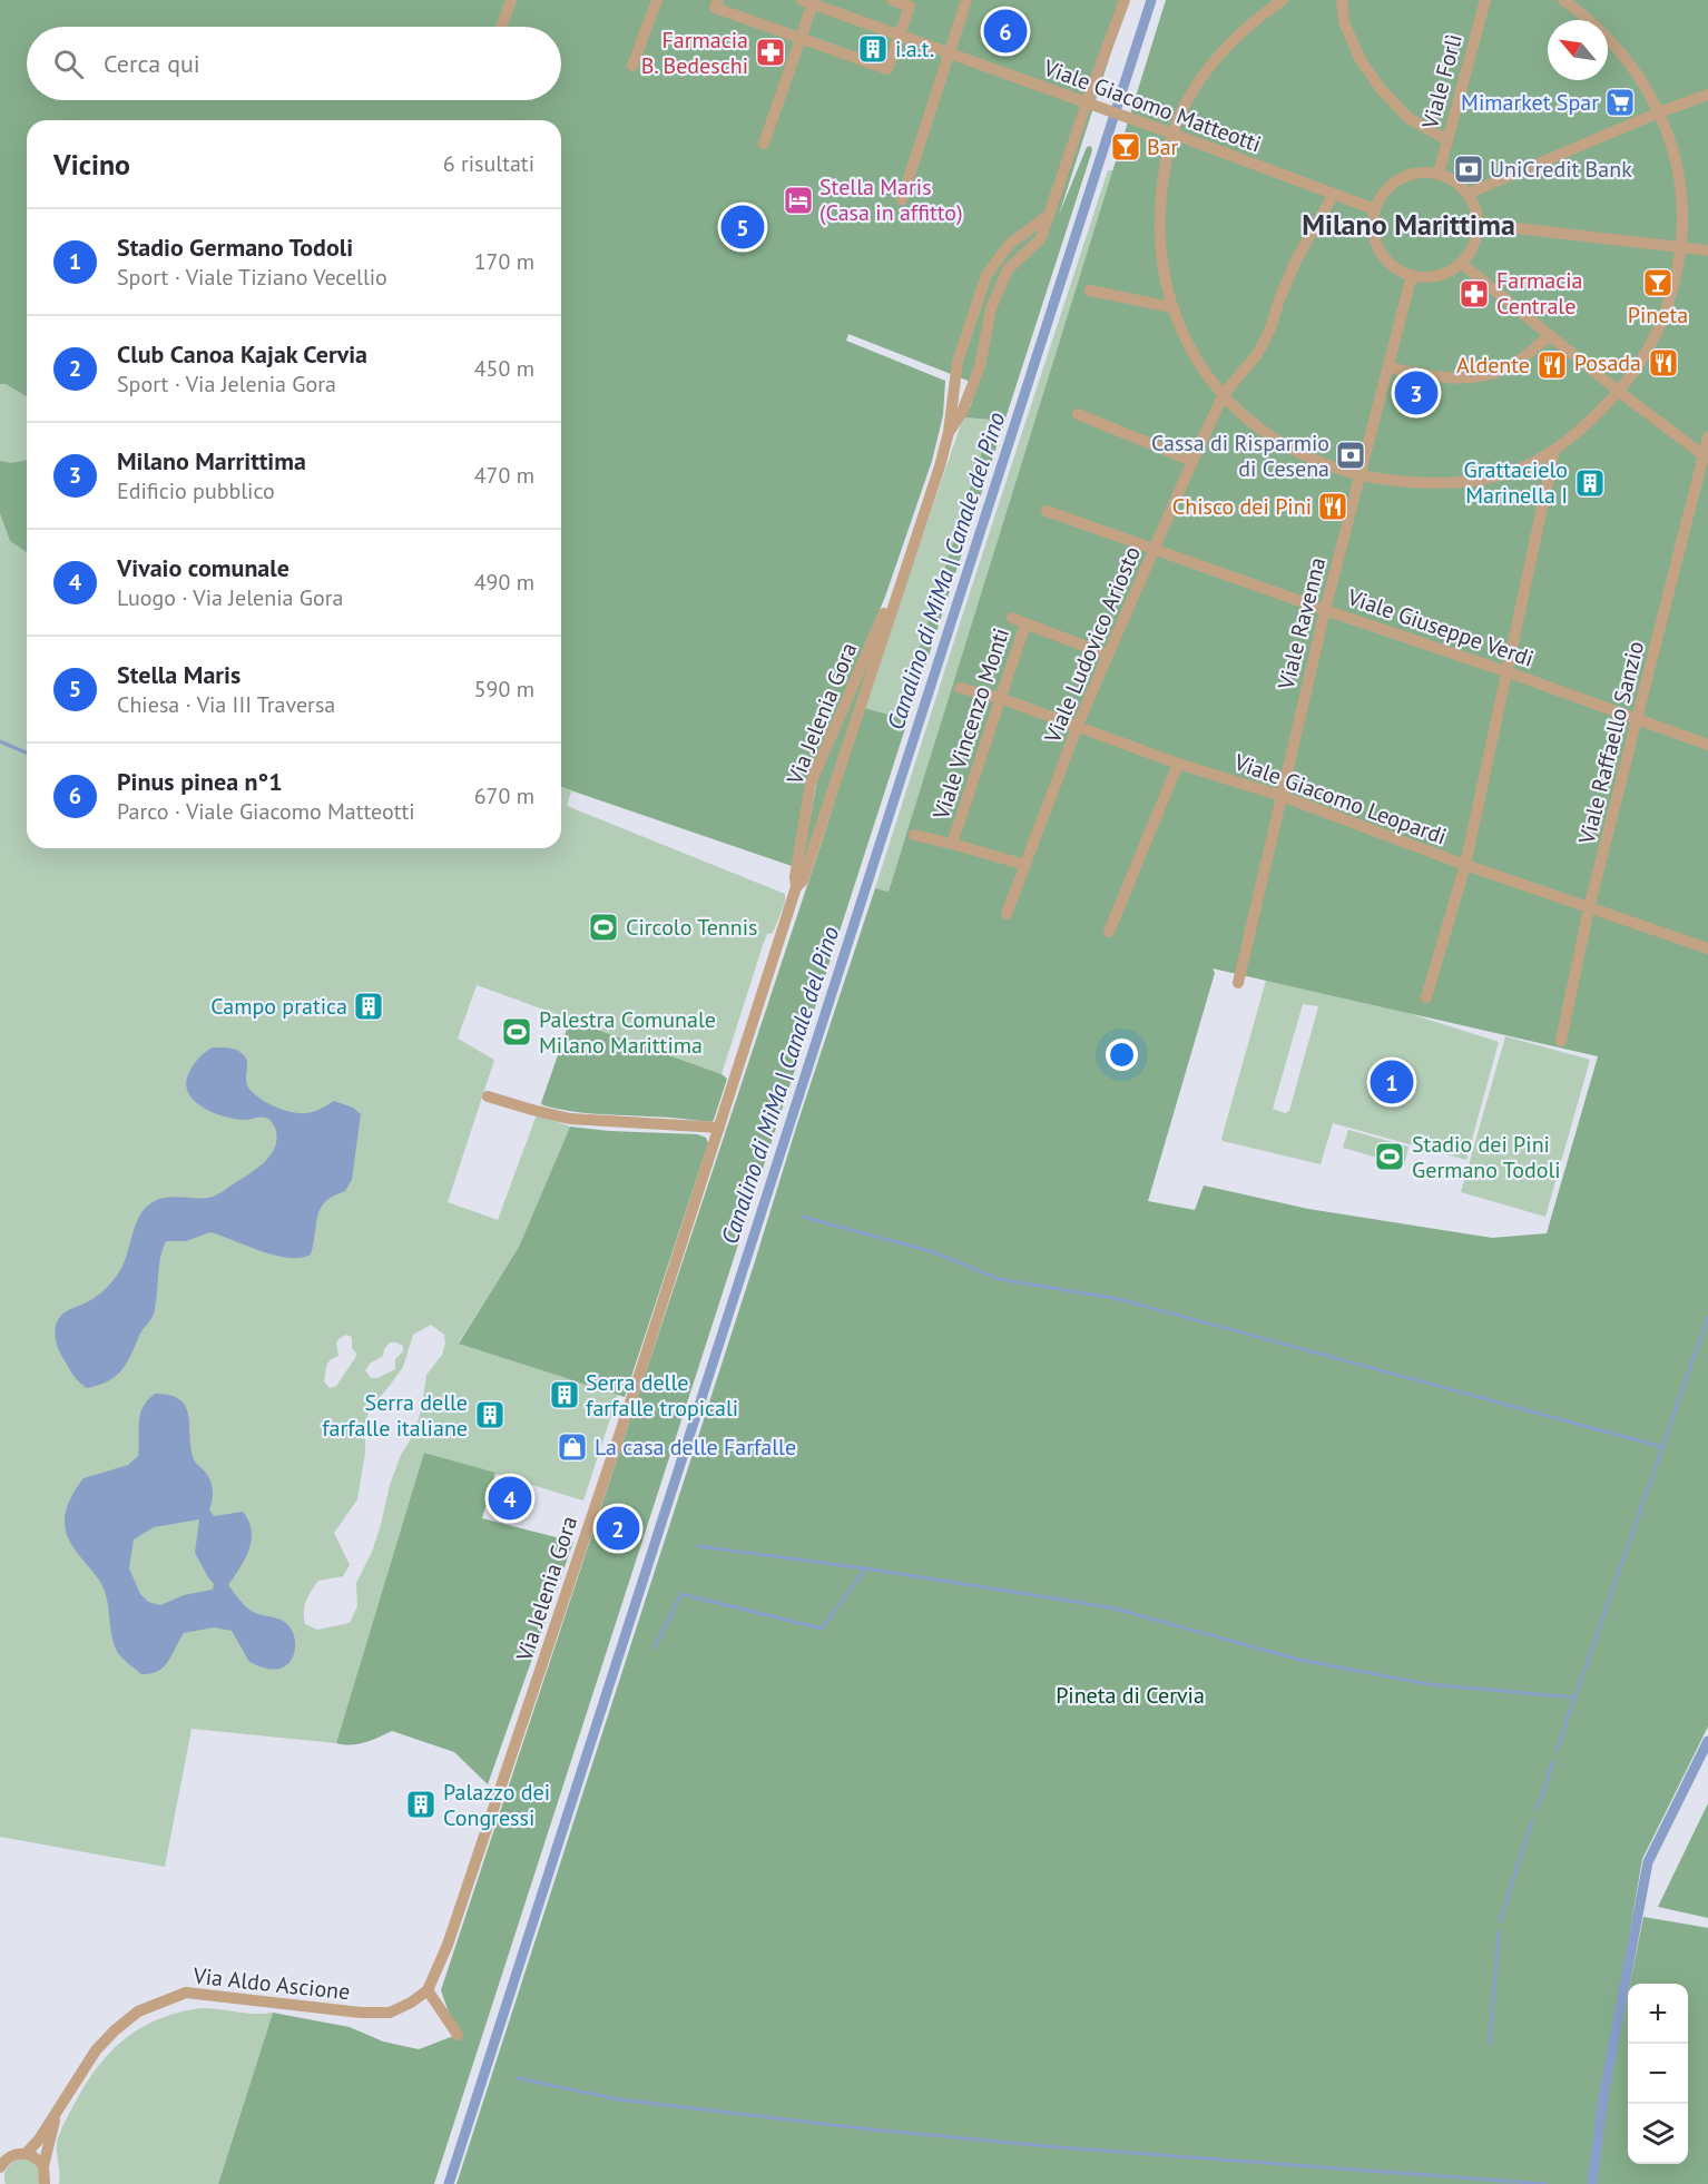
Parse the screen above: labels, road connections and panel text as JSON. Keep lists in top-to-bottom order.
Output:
{
  "streets": {
    "street": [
      "Viale Forlì",
      "Viale Giacomo Matteotti",
      "Viale Ravenna",
      "Viale Giuseppe Verdi",
      "Viale Ludovico Ariosto",
      "Via Jelenia Gora",
      "Viale Vincenzo Monti",
      "Viale Raffaello Sanzio",
      "Viale Giacomo Leopardi",
      "Via Aldo Ascione"
    ]
  },
  "crossings": [
    ["Viale Forlì", "Viale Giacomo Matteotti"],
    ["Viale Forlì", "Viale Ravenna"],
    ["Viale Giacomo Matteotti", "Viale Ravenna"],
    ["Viale Giacomo Matteotti", "Viale Ludovico Ariosto"],
    ["Viale Giacomo Matteotti", "Via Jelenia Gora"],
    ["Viale Ravenna", "Viale Giuseppe Verdi"],
    ["Viale Ravenna", "Viale Giacomo Leopardi"],
    ["Viale Giuseppe Verdi", "Viale Ludovico Ariosto"],
    ["Viale Giuseppe Verdi", "Viale Raffaello Sanzio"],
    ["Viale Ludovico Ariosto", "Viale Vincenzo Monti"],
    ["Viale Ludovico Ariosto", "Viale Giacomo Leopardi"],
    ["Via Jelenia Gora", "Via Aldo Ascione"],
    ["Viale Vincenzo Monti", "Viale Giacomo Leopardi"],
    ["Viale Raffaello Sanzio", "Viale Giacomo Leopardi"]
  ],
  "districts": ["Milano Marittima"],
  "water": ["Canalino di MiMa | Canale del Pino"],
  "parks": ["Pineta di Cervia"],
  "places": {
    "building": [
      "i.a.t.",
      "Grattacielo Marinella I",
      "Campo pratica",
      "Serra delle farfalle tropicali",
      "Serra delle farfalle italiane",
      "Palazzo dei Congressi"
    ],
    "pharmacy": ["Farmacia B. Bedeschi", "Farmacia Centrale"],
    "supermarket": ["Mimarket Spar"],
    "bar": ["Bar", "Pineta"],
    "bank": ["UniCredit Bank", "Cassa di Risparmio di Cesena"],
    "hotel": ["Stella Maris (Casa in affitto)"],
    "restaurant": ["Posada", "Aldente", "Chisco dei Pini"],
    "sports": ["Circolo Tennis", "Palestra Comunale Milano Marittima", "Stadio dei Pini Germano Todoli"],
    "shop": ["La casa delle Farfalle"]
  },
  "north": "top left",
  "page": {
    "pins": [
      "6",
      "5",
      "3",
      "1",
      "4",
      "2"
    ],
    "search": "Cerca qui",
    "heading": ["Vicino", "6 risultati"],
    "list": [
      {
        "mark": "1",
        "name": "Stadio Germano Todoli",
        "note": "Sport · Viale Tiziano Vecellio",
        "value": "170 m"
      },
      {
        "mark": "2",
        "name": "Club Canoa Kajak Cervia",
        "note": "Sport · Via Jelenia Gora",
        "value": "450 m"
      },
      {
        "mark": "3",
        "name": "Milano Marrittima",
        "note": "Edificio pubblico",
        "value": "470 m"
      },
      {
        "mark": "4",
        "name": "Vivaio comunale",
        "note": "Luogo · Via Jelenia Gora",
        "value": "490 m"
      },
      {
        "mark": "5",
        "name": "Stella Maris",
        "note": "Chiesa · Via III Traversa",
        "value": "590 m"
      },
      {
        "mark": "6",
        "name": "Pinus pinea n°1",
        "note": "Parco · Viale Giacomo Matteotti",
        "value": "670 m"
      }
    ],
    "map_buttons": ["+", "−"]
  }
}
